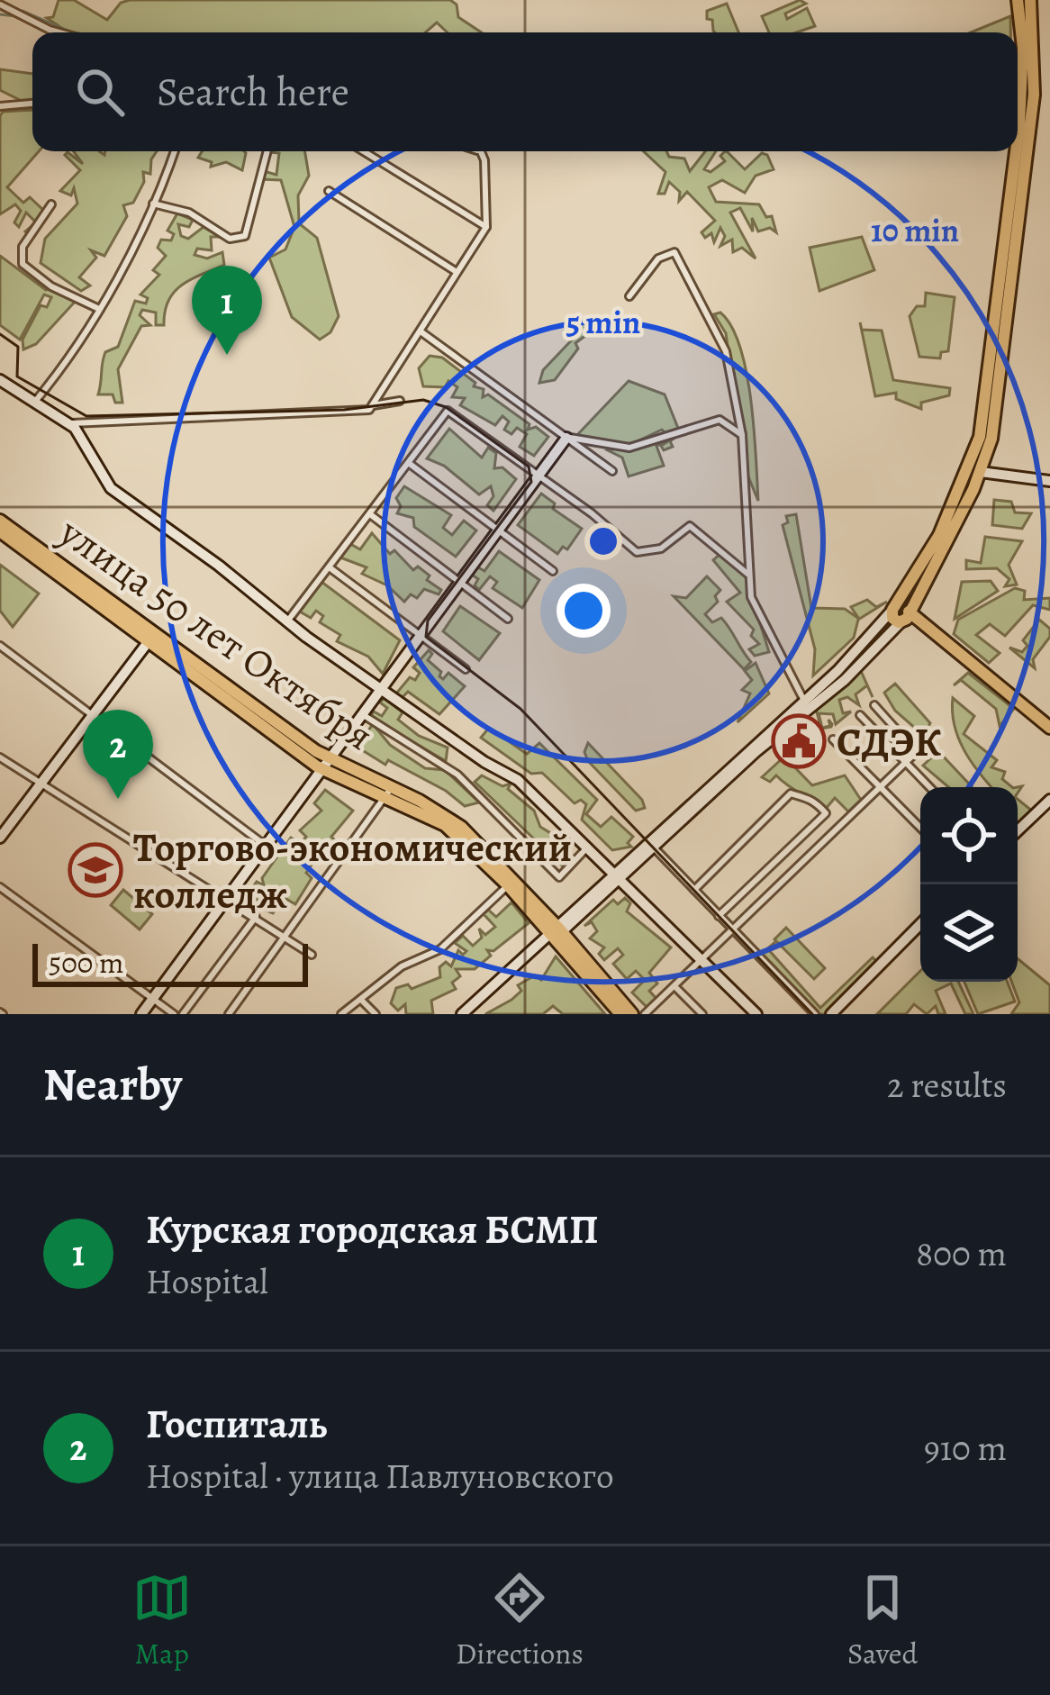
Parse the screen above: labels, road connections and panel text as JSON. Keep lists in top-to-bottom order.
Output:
{
  "streets": {
    "main road": ["улица 50 лет Октября"]
  },
  "places": {
    "public building": ["СДЭК"],
    "school or university": ["Торгово-экономический колледж"]
  },
  "scale_bar": "500 m",
  "page": {
    "search": "Search here",
    "pins": ["1", "2"],
    "scale": "500 m",
    "heading": ["Nearby", "2 results"],
    "list": [
      {
        "mark": "1",
        "name": "Курская городская БСМП",
        "note": "Hospital",
        "value": "800 m"
      },
      {
        "mark": "2",
        "name": "Госпиталь",
        "note": "Hospital · улица Павлуновского",
        "value": "910 m"
      }
    ],
    "nav": ["Map", "Directions", "Saved"]
  },
  "rings": ["10 min", "5 min"]
}
